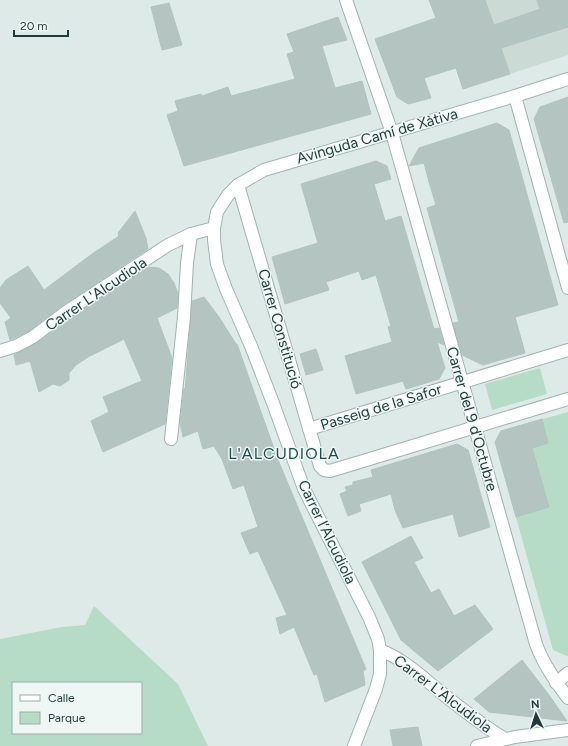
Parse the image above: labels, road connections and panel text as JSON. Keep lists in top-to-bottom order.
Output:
{
  "streets": {
    "street": [
      "Avinguda Camí de Xàtiva",
      "Carrer L'Alcudiola",
      "Carrer Constitució",
      "Passeig de la Safor",
      "Carrer del 9 d'Octubre",
      "Carrer l’Alcudiola"
    ]
  },
  "crossings": [
    ["Avinguda Camí de Xàtiva", "Carrer L'Alcudiola"],
    ["Avinguda Camí de Xàtiva", "Carrer Constitució"],
    ["Avinguda Camí de Xàtiva", "Carrer del 9 d'Octubre"],
    ["Avinguda Camí de Xàtiva", "Carrer l’Alcudiola"],
    ["Carrer L'Alcudiola", "Carrer l’Alcudiola"],
    ["Carrer Constitució", "Passeig de la Safor"],
    ["Carrer Constitució", "Carrer del 9 d'Octubre"],
    ["Passeig de la Safor", "Carrer del 9 d'Octubre"]
  ],
  "districts": ["L'ALCUDIOLA"],
  "legend": ["Calle", "Parque"],
  "scale_bar": "20 m",
  "north": "top"
}
